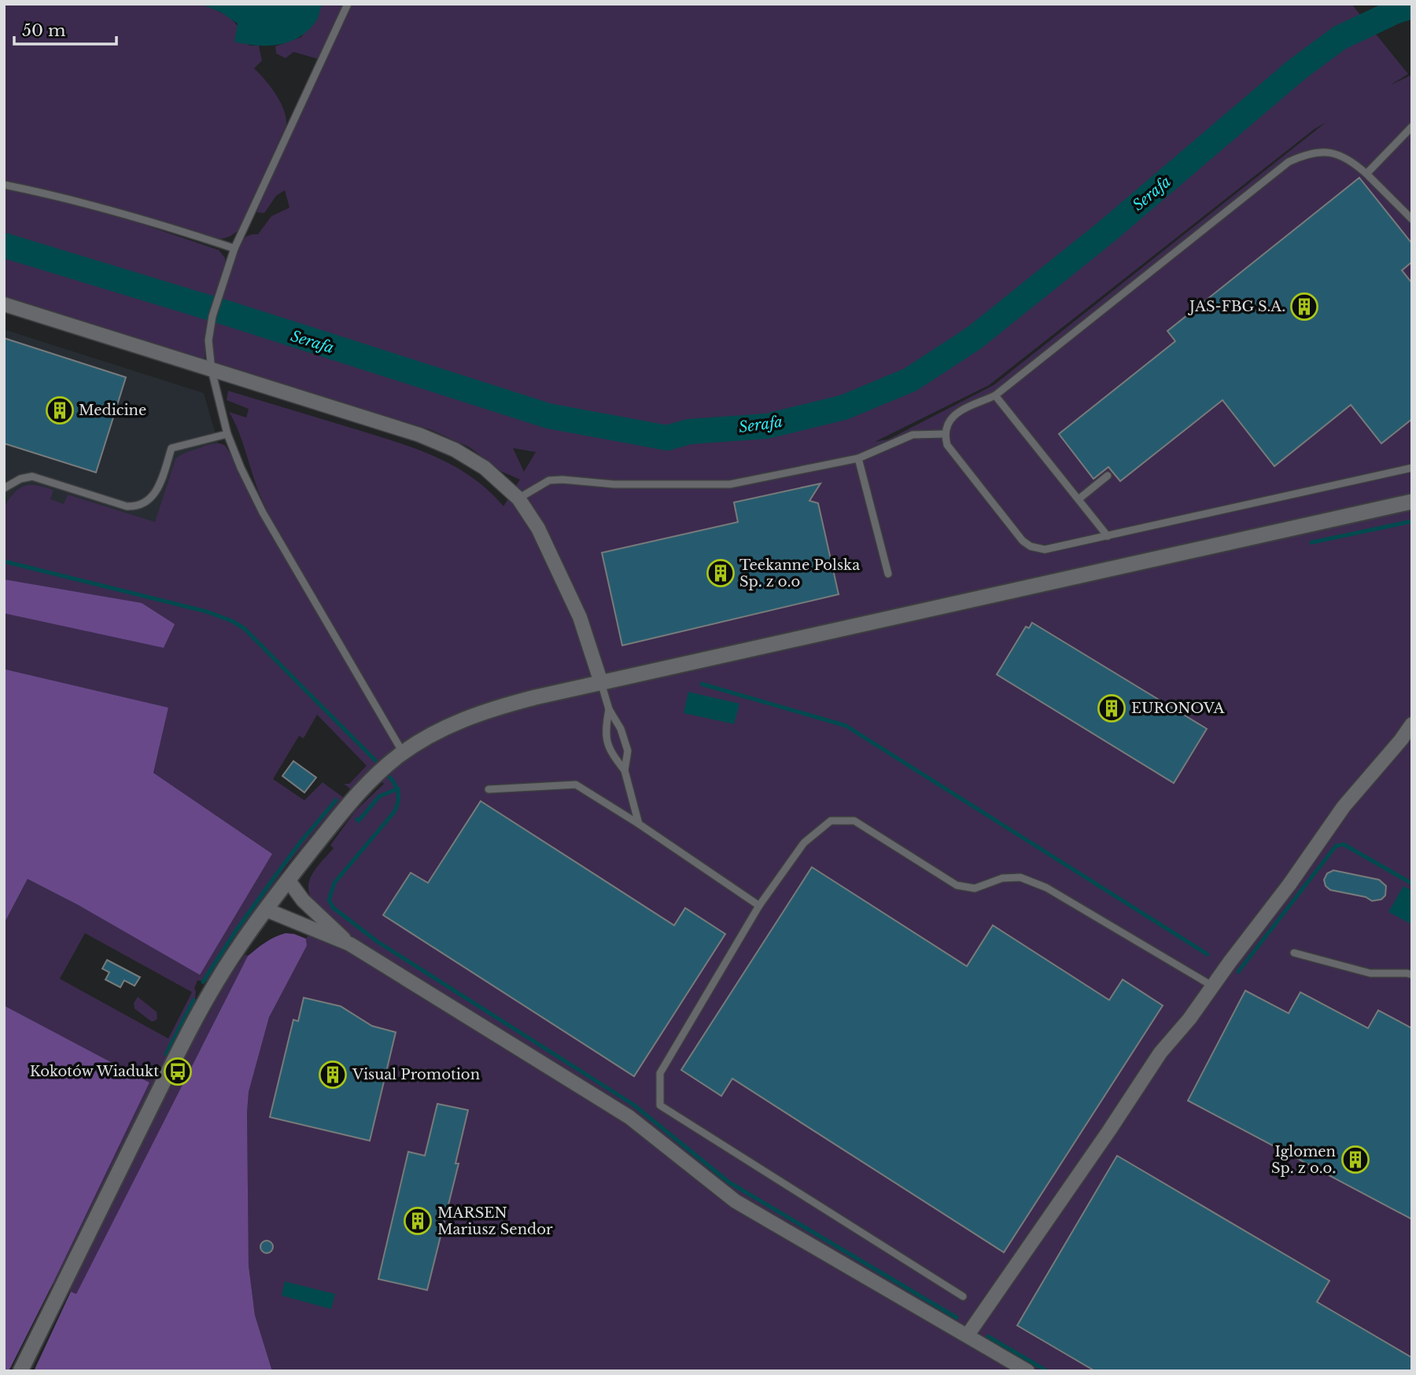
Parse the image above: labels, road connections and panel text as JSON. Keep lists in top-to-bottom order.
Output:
{
  "water": ["Serafa"],
  "places": {
    "building": [
      "JAS-FBG S.A.",
      "Medicine",
      "Teekanne Polska Sp. z o.o",
      "EURONOVA",
      "Visual Promotion",
      "Iglomen Sp. z o.o.",
      "MARSEN Mariusz Sendor"
    ],
    "bus stop": ["Kokotów Wiadukt"]
  },
  "scale_bar": "50 m"
}
